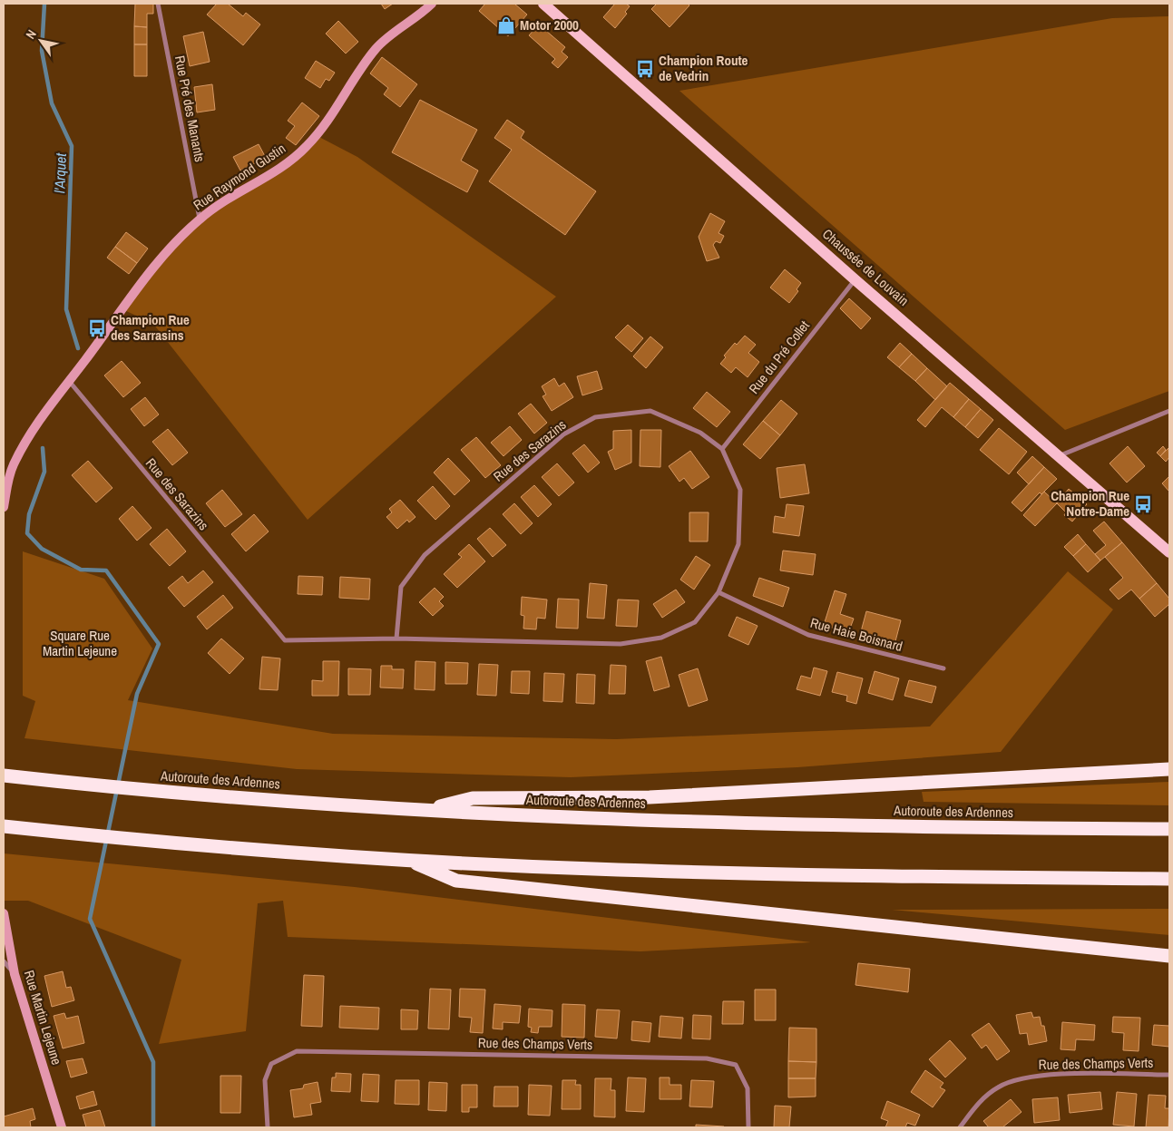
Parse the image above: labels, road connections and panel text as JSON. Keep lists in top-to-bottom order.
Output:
{
  "streets": {
    "highway": ["Autoroute des Ardennes"],
    "main road": ["Chaussée de Louvain"],
    "street": [
      "Rue Pré des Manants",
      "Rue Raymond Gustin",
      "Rue du Pré Collet",
      "Rue des Sarazins",
      "Rue Haie Boisnard",
      "Rue Martin Lejeune",
      "Rue des Champs Verts"
    ]
  },
  "crossings": [
    ["Rue Pré des Manants", "Rue Raymond Gustin"],
    ["Rue Raymond Gustin", "Rue des Sarazins"],
    ["Chaussée de Louvain", "Rue du Pré Collet"],
    ["Rue du Pré Collet", "Rue des Sarazins"],
    ["Rue des Sarazins", "Rue Haie Boisnard"]
  ],
  "water": ["l'Arquet"],
  "parks": ["Square Rue Martin Lejeune"],
  "places": {
    "shop": ["Motor 2000"],
    "bus stop": ["Champion Route de Vedrin", "Champion Rue des Sarrasins", "Champion Rue Notre-Dame"]
  },
  "north": "top left"
}
